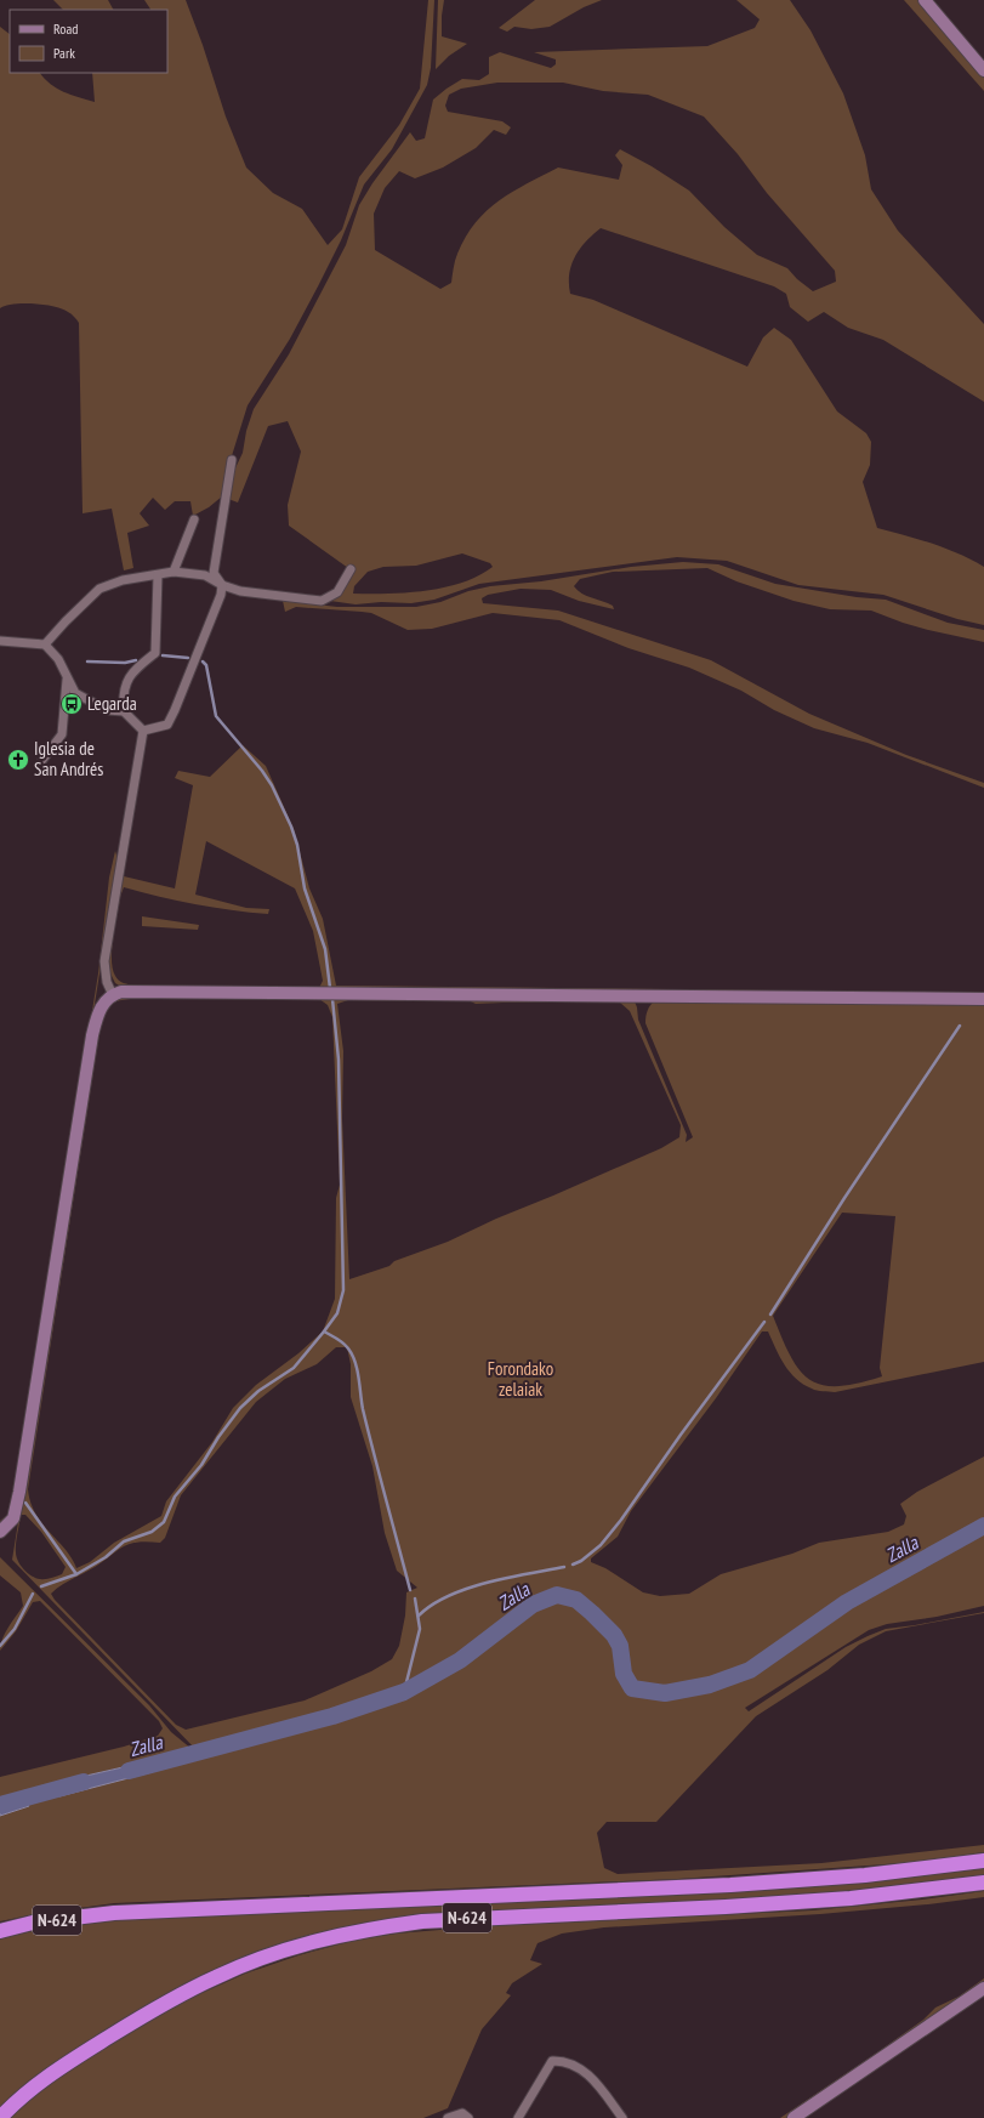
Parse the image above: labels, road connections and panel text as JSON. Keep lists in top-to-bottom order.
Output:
{
  "streets": {
    "highway": ["N-624"]
  },
  "water": ["Zalla"],
  "parks": ["Forondako zelaiak"],
  "places": {
    "bus stop": ["Legarda"],
    "church": ["Iglesia de San Andrés"]
  },
  "legend": ["Road", "Park"]
}
